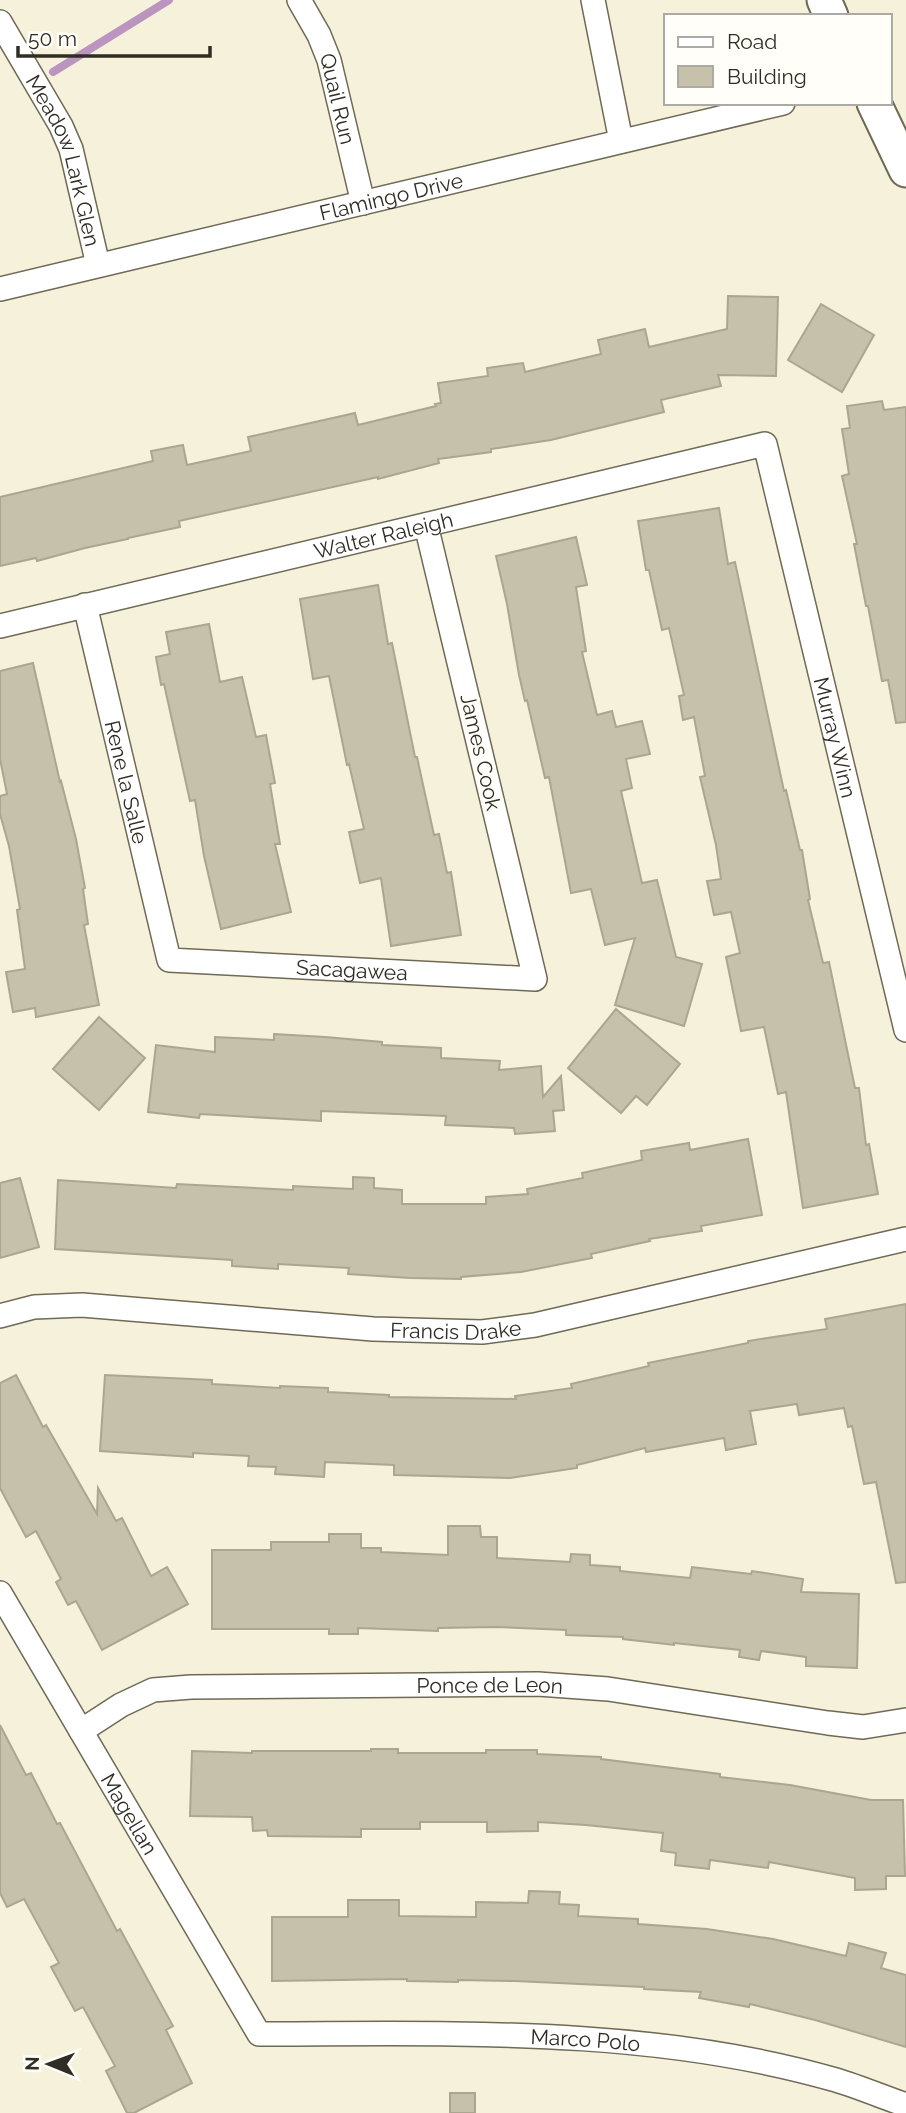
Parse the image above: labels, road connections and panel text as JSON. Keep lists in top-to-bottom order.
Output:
{
  "streets": {
    "street": [
      "Quail Run",
      "Meadow Lark Glen",
      "Flamingo Drive",
      "Walter Raleigh",
      "Murray Winn",
      "James Cook",
      "Rene la Salle",
      "Sacagawea",
      "Francis Drake",
      "Ponce de Leon",
      "Magellan",
      "Marco Polo"
    ]
  },
  "crossings": [
    ["Quail Run", "Flamingo Drive"],
    ["Meadow Lark Glen", "Flamingo Drive"],
    ["Walter Raleigh", "Murray Winn"],
    ["Walter Raleigh", "James Cook"],
    ["Walter Raleigh", "Rene la Salle"],
    ["James Cook", "Sacagawea"],
    ["Rene la Salle", "Sacagawea"],
    ["Ponce de Leon", "Magellan"],
    ["Magellan", "Marco Polo"]
  ],
  "legend": ["Road", "Building"],
  "scale_bar": "50 m",
  "north": "left"
}
